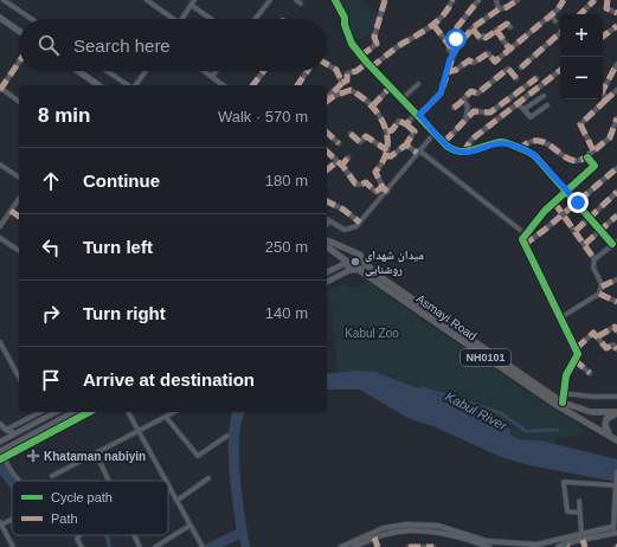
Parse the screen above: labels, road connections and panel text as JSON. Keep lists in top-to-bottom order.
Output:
{
  "streets": {
    "highway": ["Asmayi Road", "NH0101"]
  },
  "crossings": [
    ["Asmayi Road", "NH0101"]
  ],
  "water": ["Kabul River"],
  "parks": ["Kabul Zoo"],
  "places": {
    "other": ["میدان شهدای روشنایی"],
    "health": ["Khataman nabiyin"]
  },
  "legend": ["Cycle path", "Path"],
  "page": {
    "map_buttons": ["+", "−"],
    "search": "Search here",
    "heading": ["8 min", "Walk · 570 m"],
    "list": [
      ["Continue", "180 m"],
      ["Turn left", "250 m"],
      ["Turn right", "140 m"],
      "Arrive at destination"
    ]
  }
}
